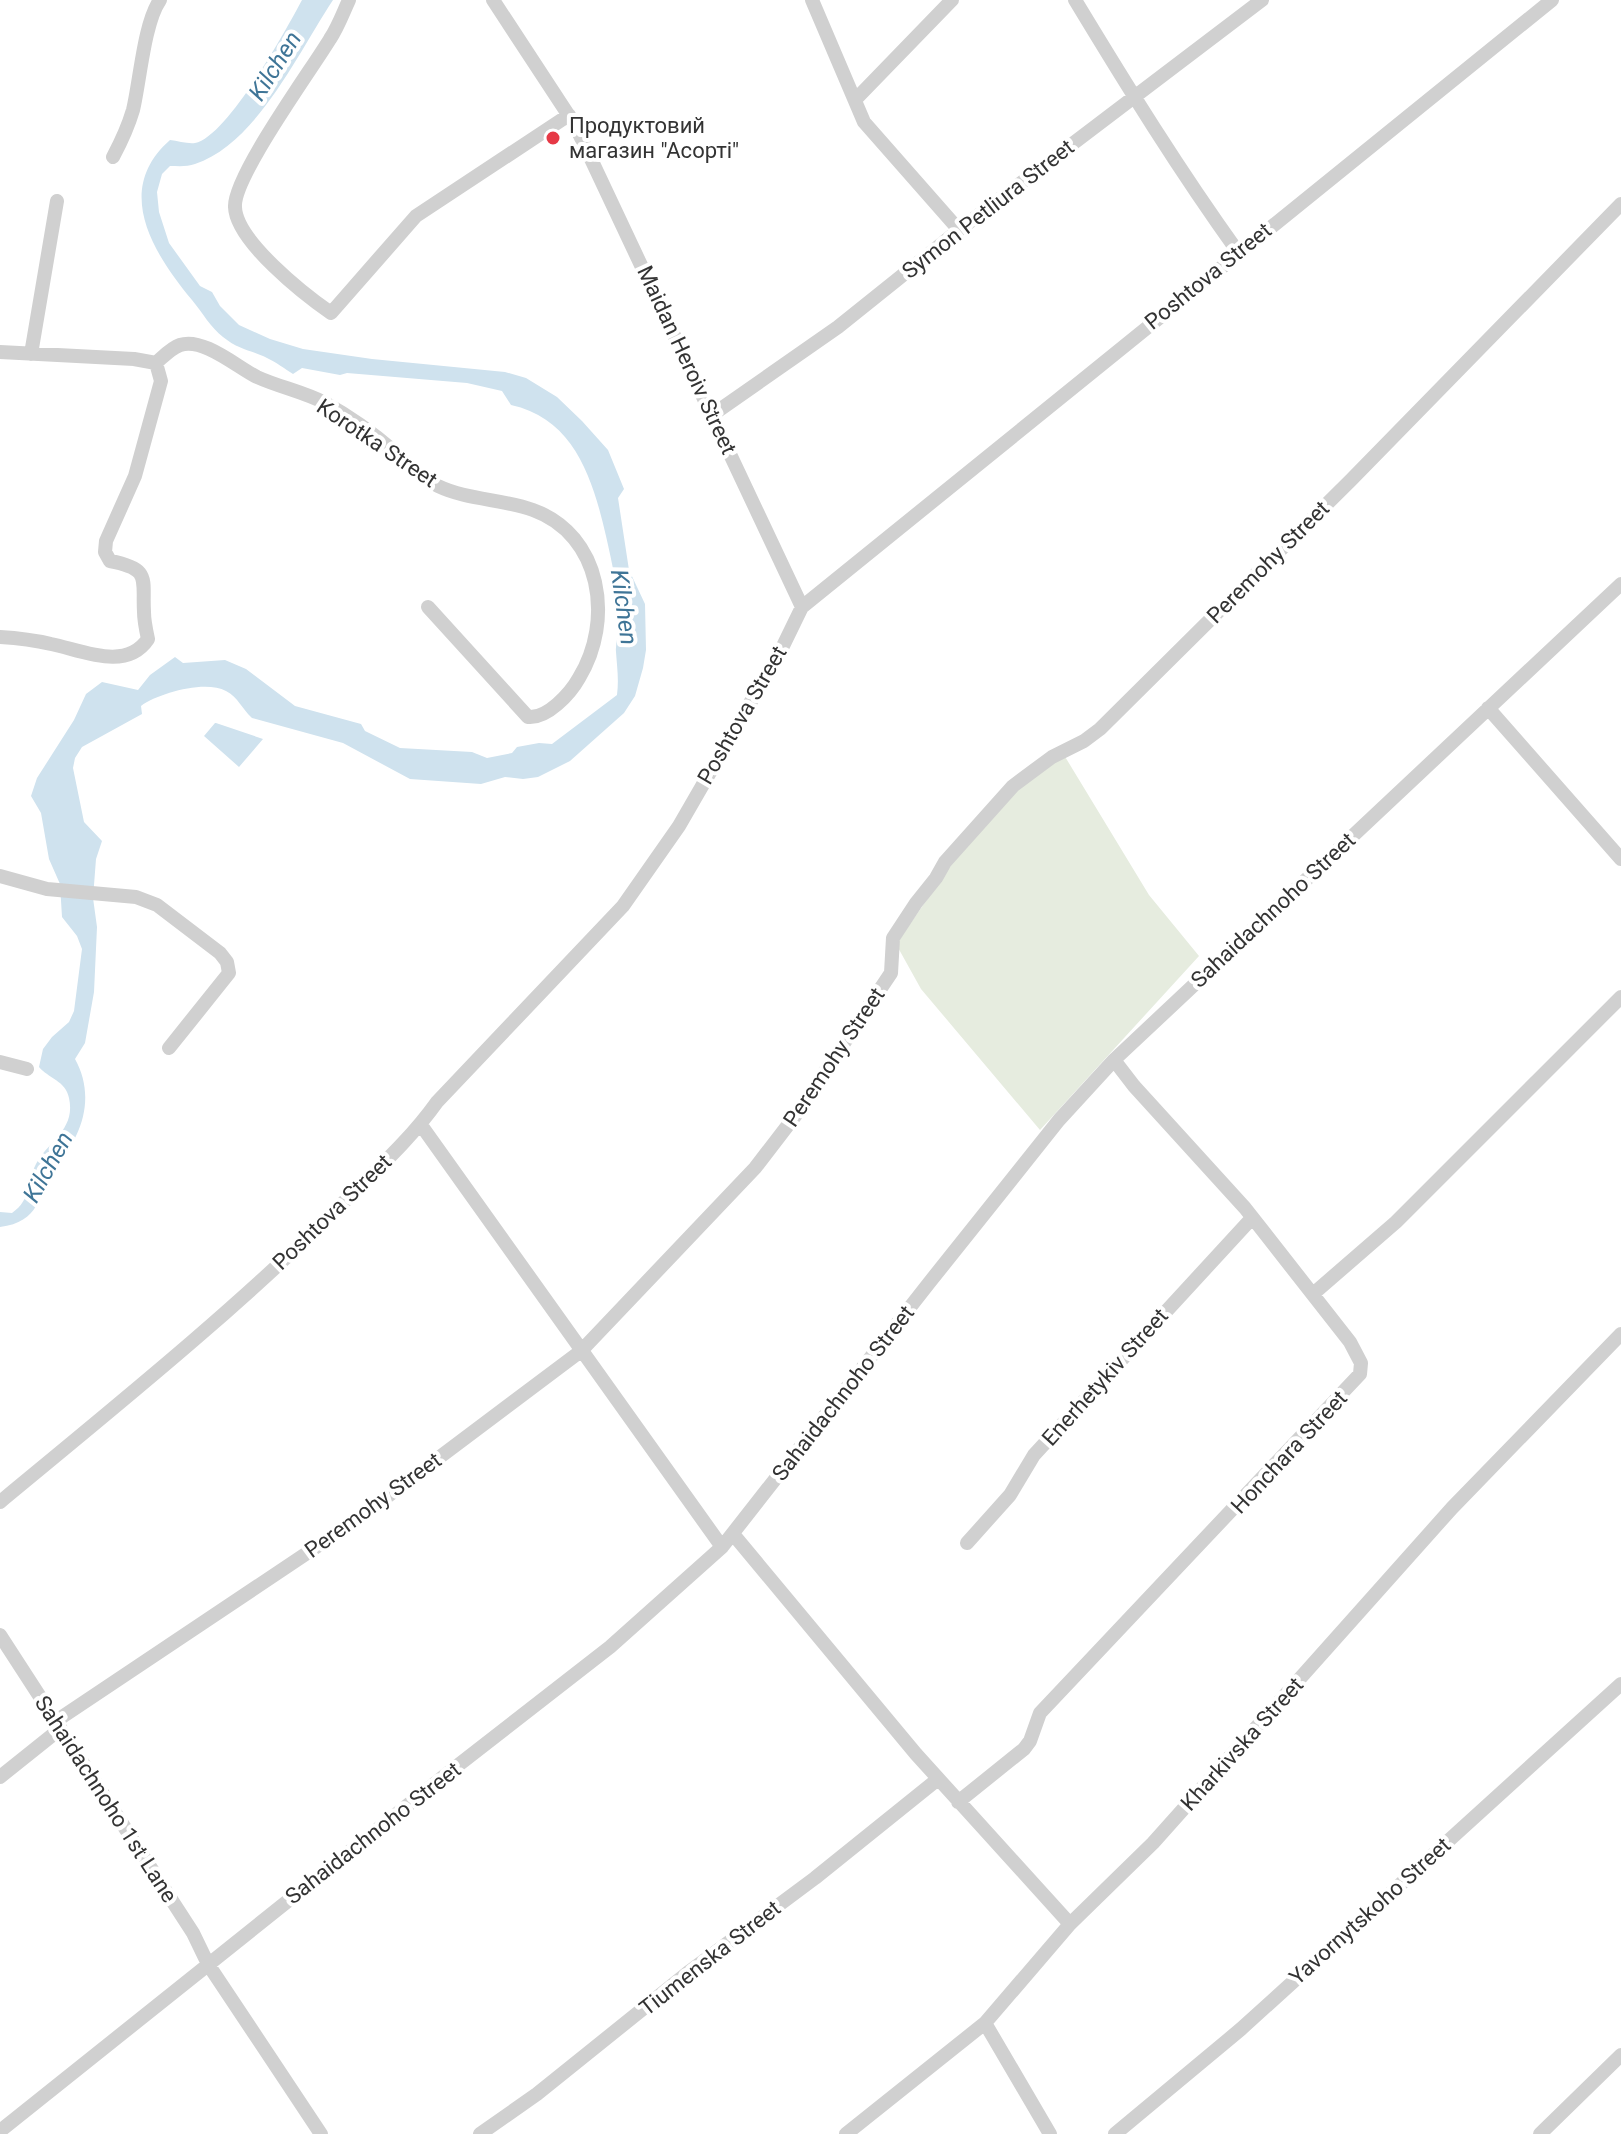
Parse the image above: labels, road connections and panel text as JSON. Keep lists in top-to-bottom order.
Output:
{
  "streets": {
    "street": [
      "Symon Petliura Street",
      "Poshtova Street",
      "Maidan Heroiv Street",
      "Korotka Street",
      "Peremohy Street",
      "Sahaidachnoho Street",
      "Enerhetykiv Street",
      "Honchara Street",
      "Kharkivska Street",
      "Sahaidachnoho 1st Lane",
      "Yavornytskoho Street",
      "Tiumenska Street"
    ]
  },
  "crossings": [
    ["Symon Petliura Street", "Maidan Heroiv Street"],
    ["Poshtova Street", "Maidan Heroiv Street"],
    ["Peremohy Street", "Sahaidachnoho 1st Lane"],
    ["Sahaidachnoho Street", "Sahaidachnoho 1st Lane"]
  ],
  "water": ["Kilchen"],
  "places": ["Продуктовий магазин \"Асорті\""]
}
